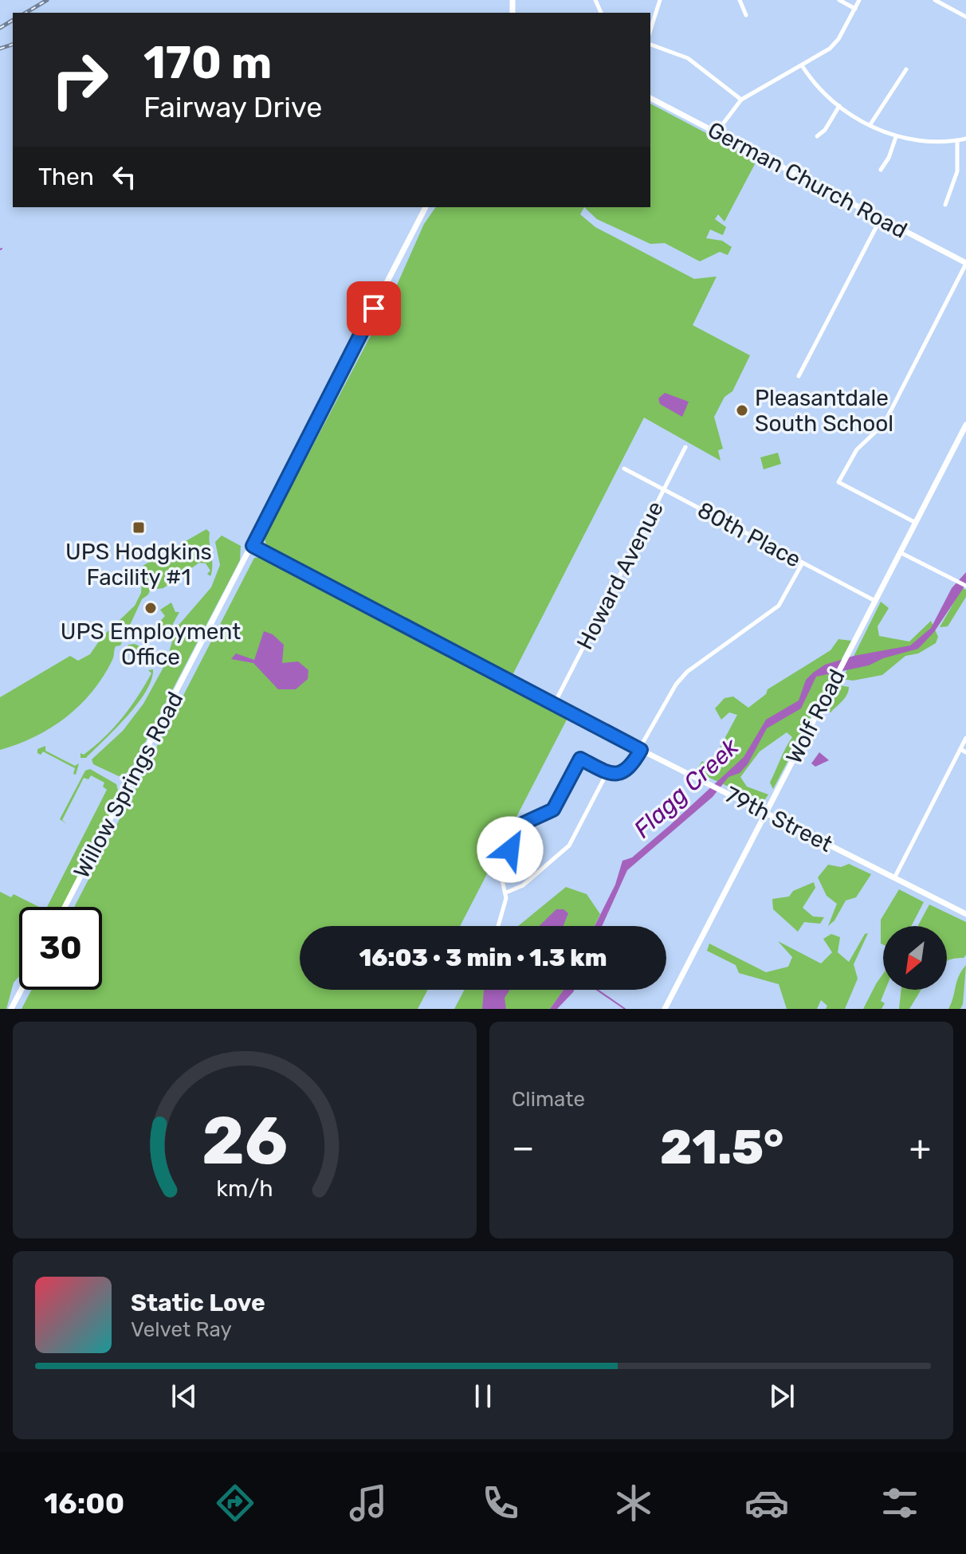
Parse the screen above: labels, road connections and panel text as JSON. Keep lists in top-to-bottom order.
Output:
{
  "streets": {
    "street": [
      "German Church Road",
      "80th Place",
      "Howard Avenue",
      "Wolf Road",
      "Willow Springs Road",
      "79th Street"
    ]
  },
  "crossings": [
    ["80th Place", "Howard Avenue"],
    ["80th Place", "Wolf Road"],
    ["Howard Avenue", "79th Street"],
    ["Wolf Road", "79th Street"],
    ["Willow Springs Road", "79th Street"]
  ],
  "water": ["Flagg Creek"],
  "places": {
    "other": ["Pleasantdale South School", "UPS Employment Office"],
    "transit": ["UPS Hodgkins Facility #1"]
  },
  "north": "bottom left",
  "page": {
    "turn": ["170 m", "Fairway Drive"],
    "then": "Then",
    "limit": "30",
    "trip": "16:03 · 3 min · 1.3 km",
    "tile": "Climate",
    "heat": ["−", "21.5°", "+"],
    "song": ["Static Love", "Velvet Ray"],
    "tabs": "16:00",
    "gauge": ["26", "km/h"]
  }
}
